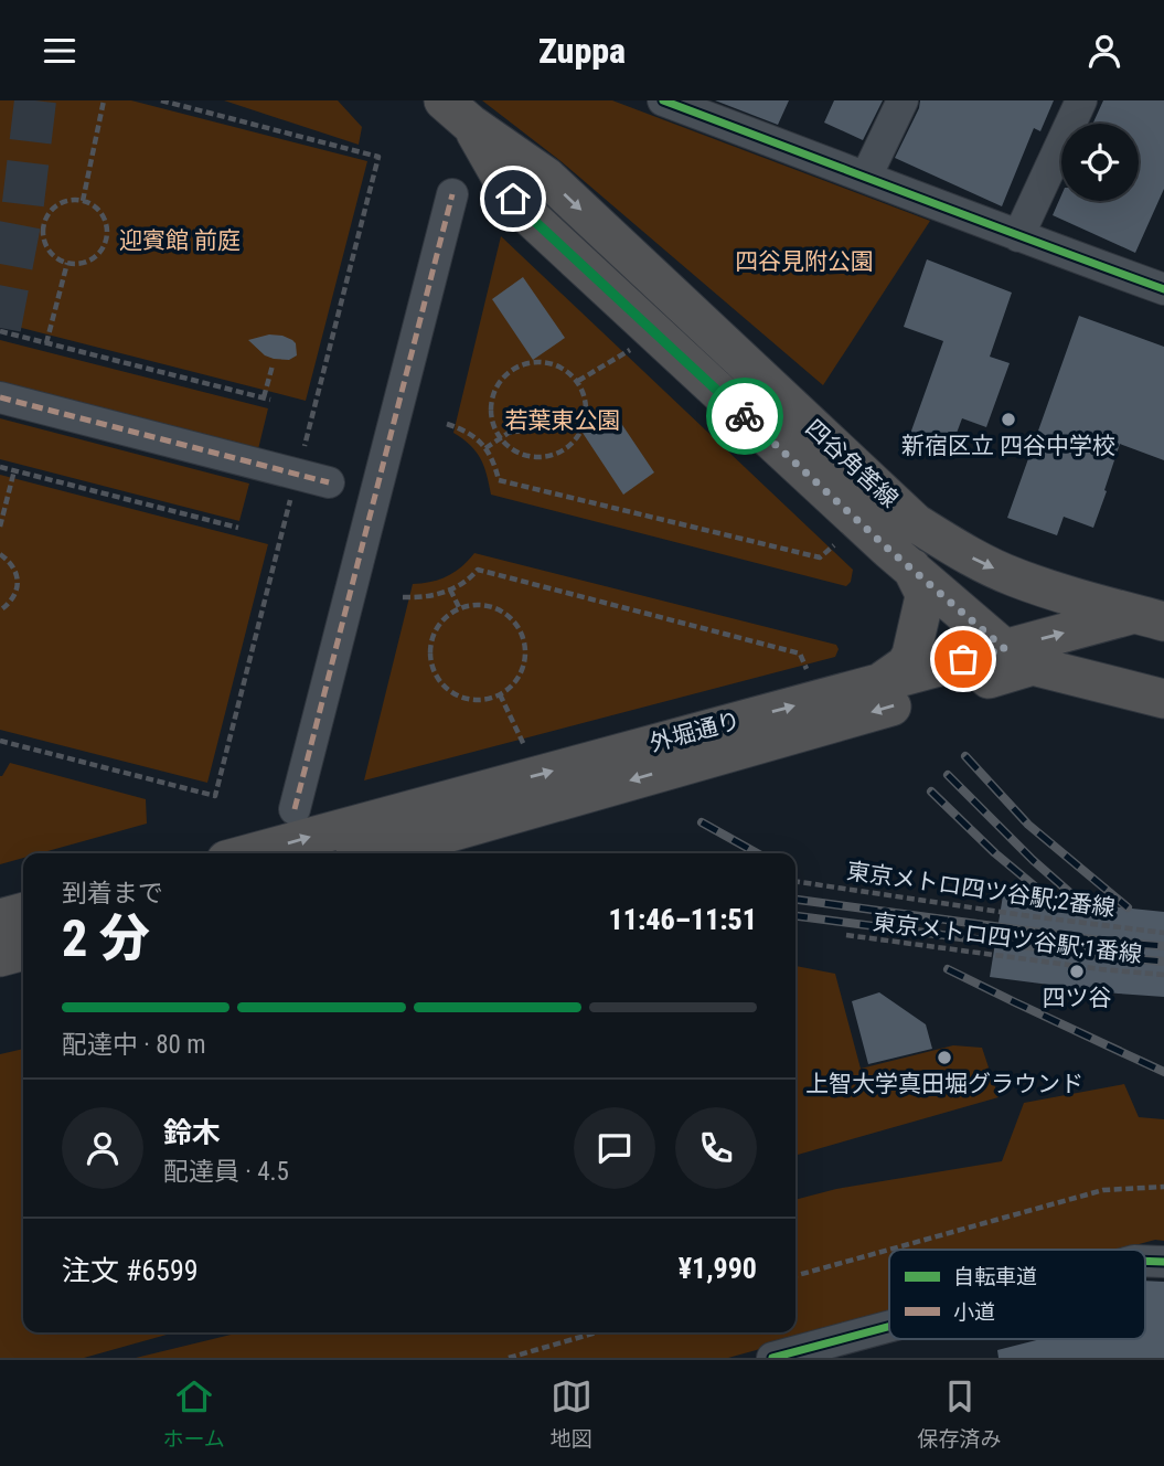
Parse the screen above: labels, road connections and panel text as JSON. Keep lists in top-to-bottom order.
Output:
{
  "streets": {
    "main road": ["四谷角筈線", "外堀通り"],
    "path": ["東京メトロ四ツ谷駅;2番線", "東京メトロ四ツ谷駅;1番線"]
  },
  "crossings": [
    ["四谷角筈線", "外堀通り"]
  ],
  "parks": ["迎賓館 前庭", "四谷見附公園", "若葉東公園"],
  "places": ["新宿区立 四谷中学校", "四ツ谷", "上智大学真田堀グラウンド"],
  "legend": ["自転車道", "小道"],
  "page": {
    "header": "Zuppa",
    "heading": ["2 分", "到着まで", "11:46–11:51"],
    "panel": [
      "鈴木",
      "配達員 · 4.5",
      "注文 #6599",
      "¥1,990"
    ],
    "bar": "配達中 · 80 m",
    "tabs": ["ホーム", "地図", "保存済み"]
  }
}
